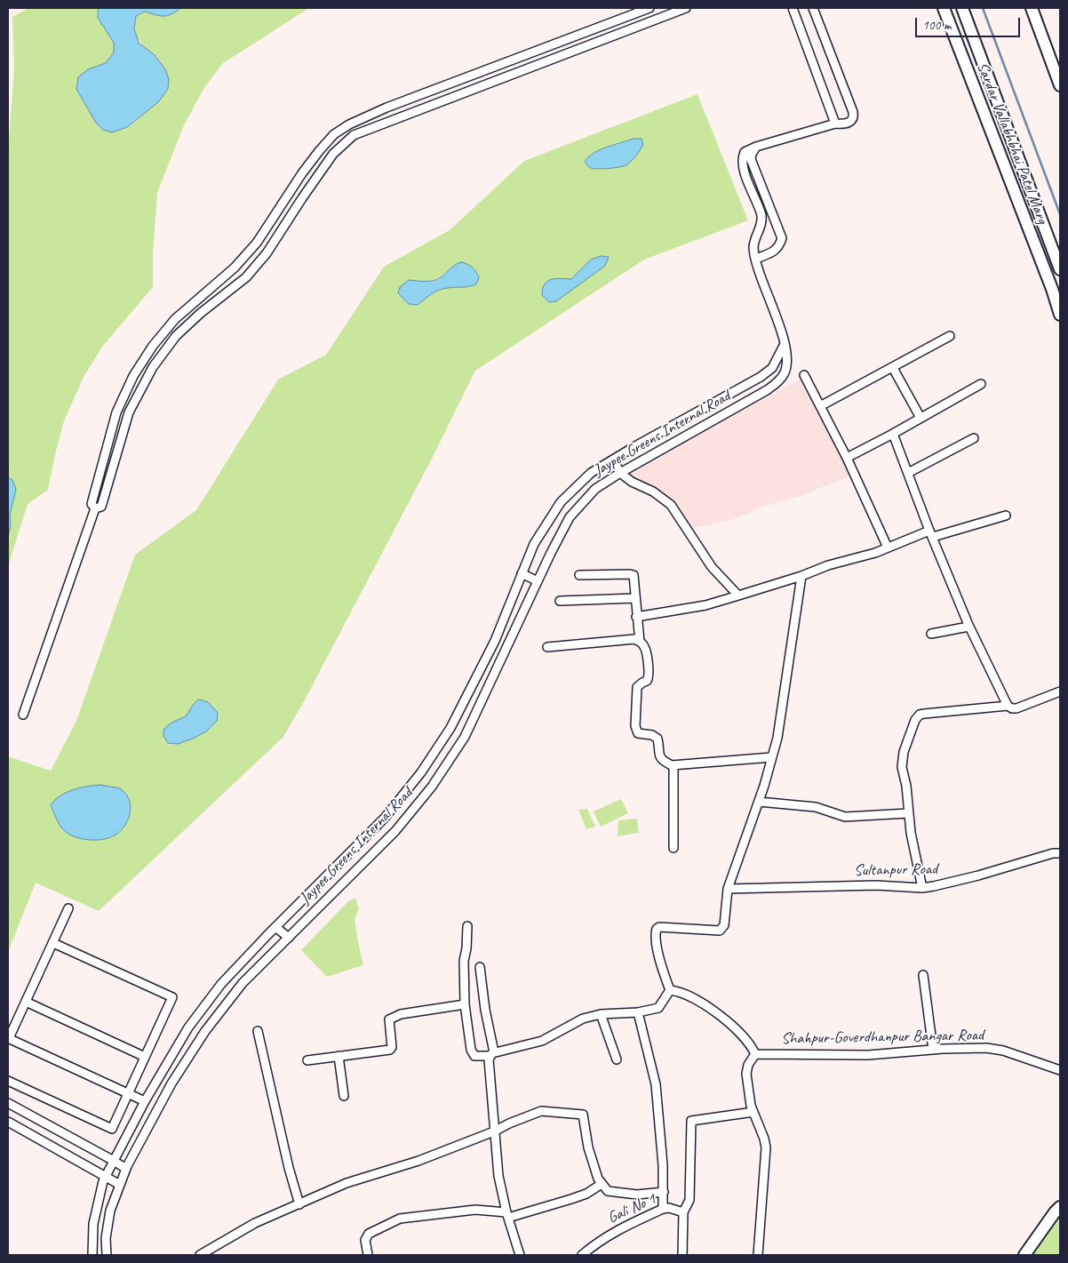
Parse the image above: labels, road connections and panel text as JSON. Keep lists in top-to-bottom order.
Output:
{
  "streets": {
    "street": [
      "Sardar Vallabhbhai Patel Marg",
      "Jaypee Greens Internal Road",
      "Sultanpur Road",
      "Shahpur-Goverdhanpur Bangar Road",
      "Gali No 1"
    ]
  },
  "scale_bar": "100 m"
}
